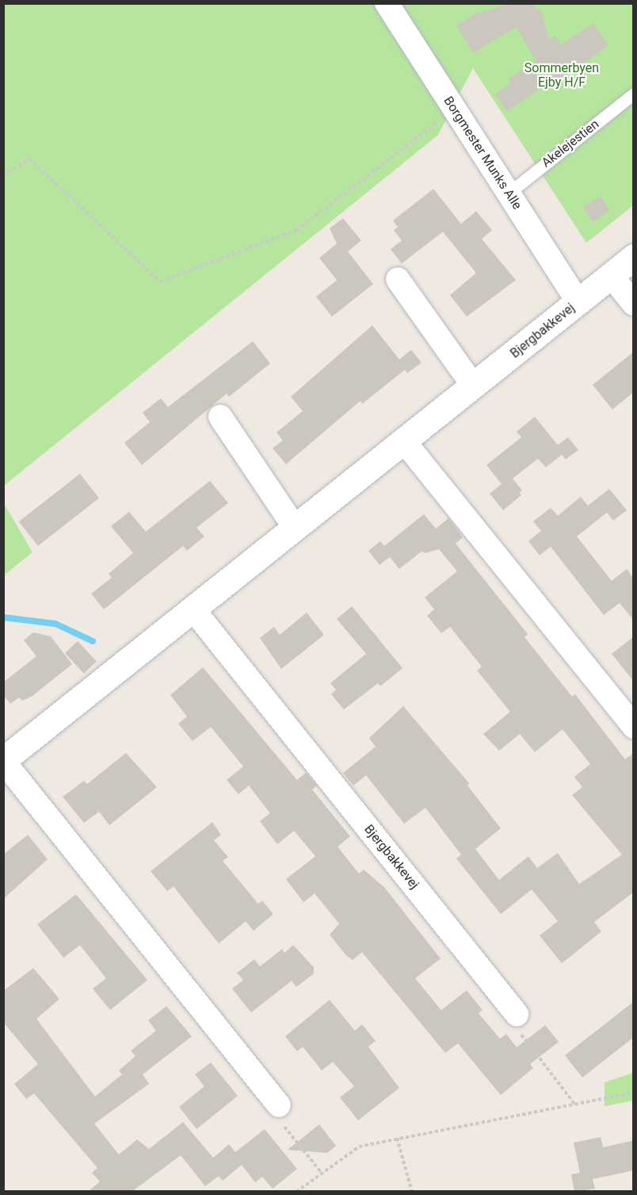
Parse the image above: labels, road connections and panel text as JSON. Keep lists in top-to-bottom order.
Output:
{
  "streets": {
    "street": ["Borgmester Munks Alle", "Bjergbakkevej"],
    "lane": ["Akelejestien"]
  },
  "crossings": [
    ["Akelejestien", "Borgmester Munks Alle"],
    ["Borgmester Munks Alle", "Bjergbakkevej"]
  ],
  "parks": ["Sommerbyen Ejby H/F"]
}
